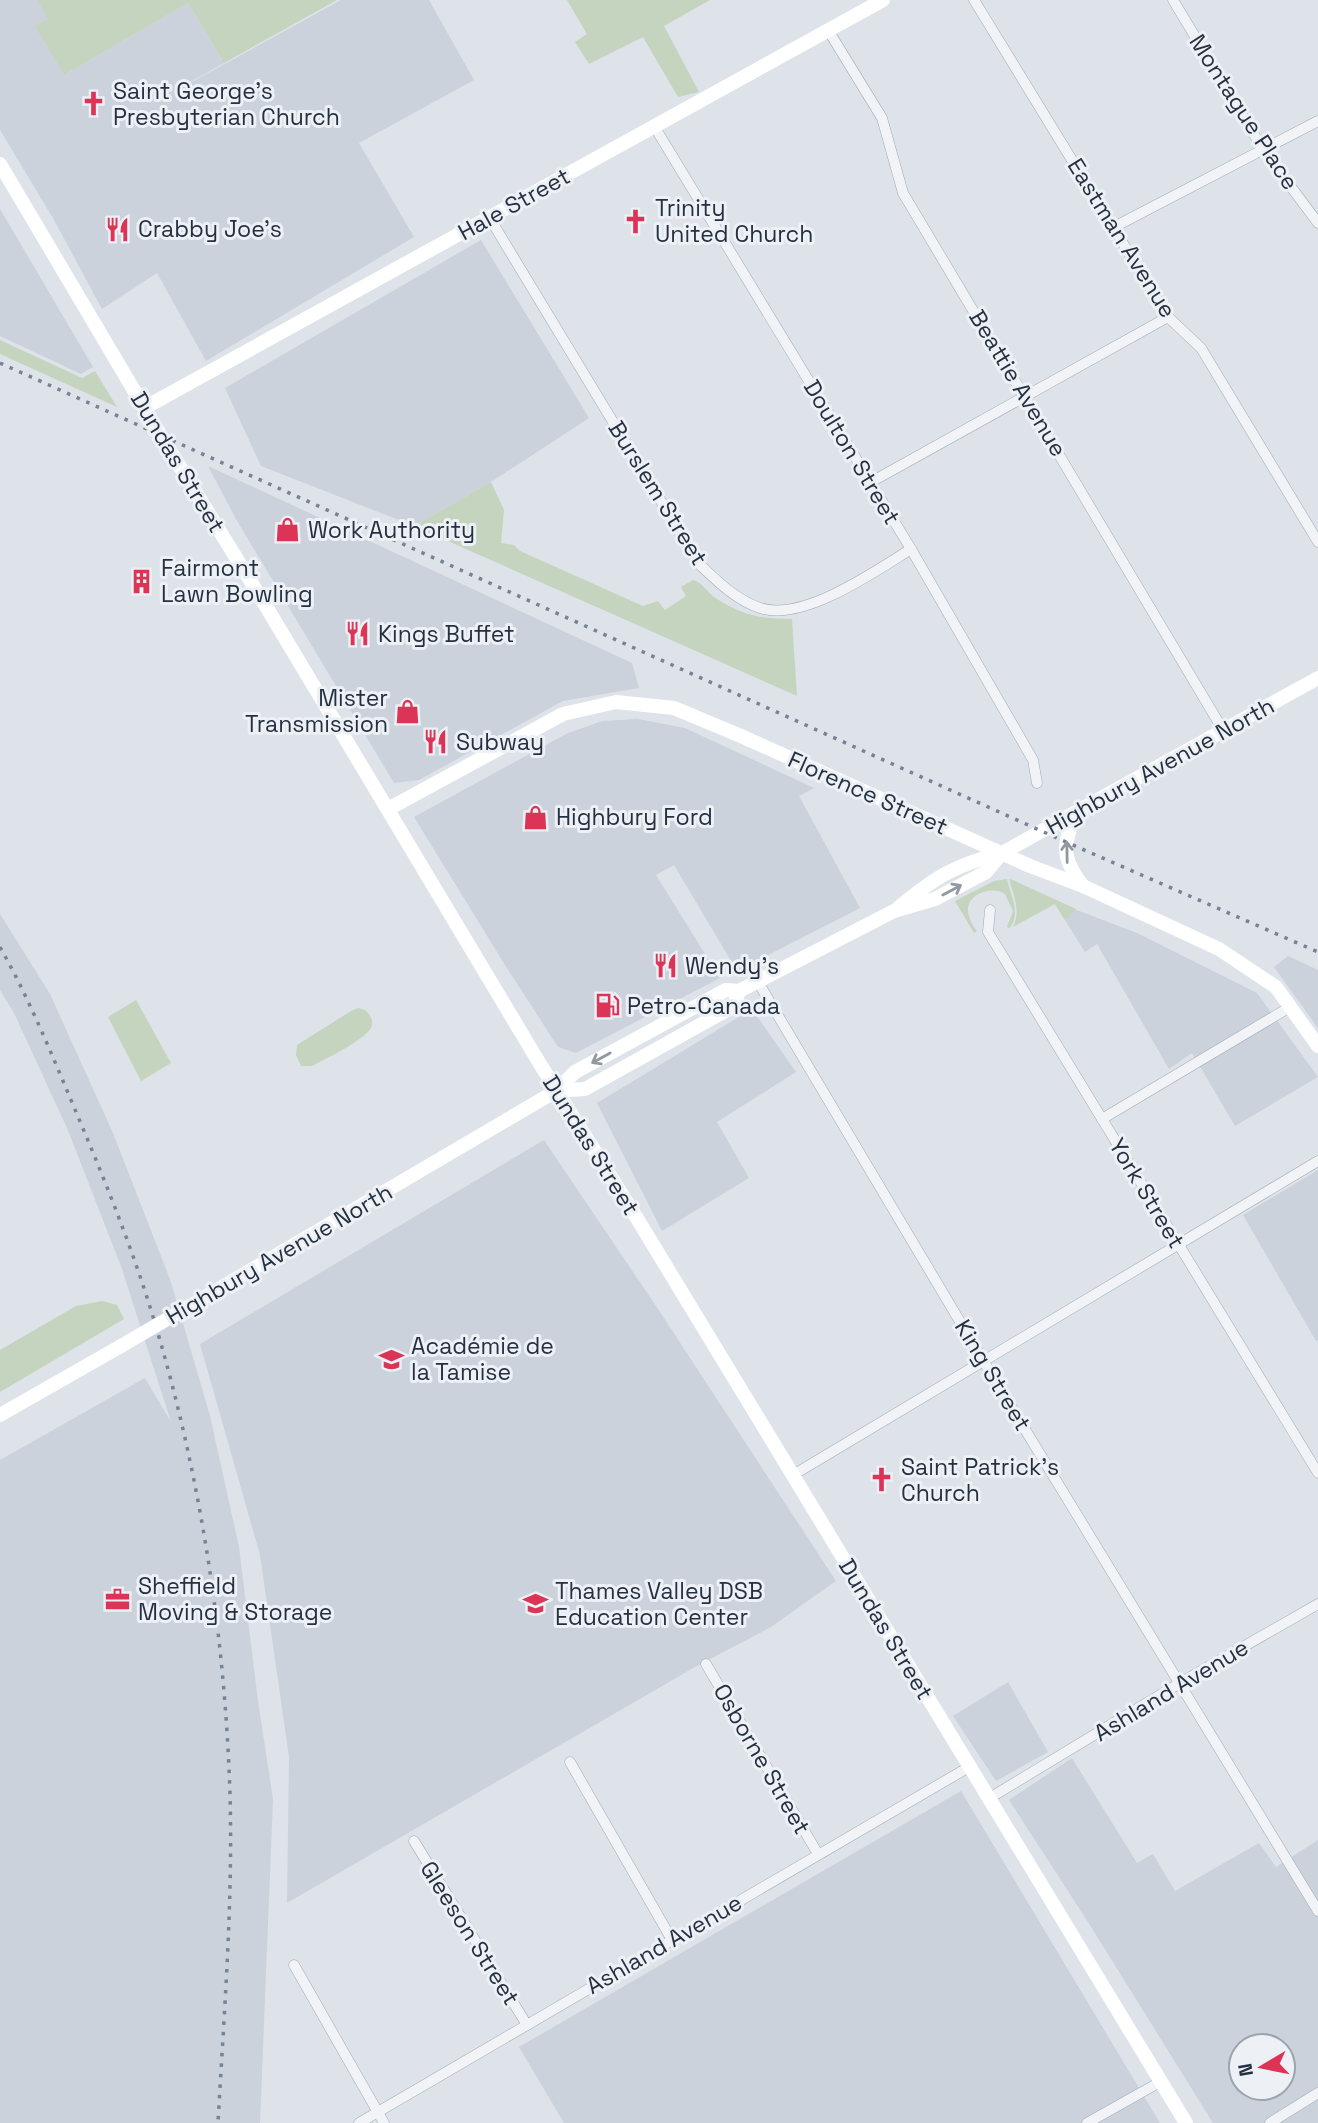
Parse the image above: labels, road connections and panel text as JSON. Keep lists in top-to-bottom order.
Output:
{
  "streets": {
    "main road": [
      "Hale Street",
      "Dundas Street",
      "Highbury Avenue North",
      "Florence Street"
    ],
    "street": [
      "Montague Place",
      "Eastman Avenue",
      "Beattie Avenue",
      "Doulton Street",
      "Burslem Street",
      "York Street",
      "King Street",
      "Ashland Avenue",
      "Osborne Street",
      "Gleeson Street"
    ]
  },
  "crossings": [
    ["Hale Street", "Beattie Avenue"],
    ["Hale Street", "Doulton Street"],
    ["Hale Street", "Dundas Street"],
    ["Hale Street", "Burslem Street"],
    ["Beattie Avenue", "Highbury Avenue North"],
    ["Doulton Street", "Burslem Street"],
    ["Dundas Street", "Highbury Avenue North"],
    ["Dundas Street", "Florence Street"],
    ["Dundas Street", "Ashland Avenue"],
    ["Highbury Avenue North", "Florence Street"],
    ["Highbury Avenue North", "King Street"],
    ["King Street", "Ashland Avenue"],
    ["Ashland Avenue", "Osborne Street"],
    ["Ashland Avenue", "Gleeson Street"]
  ],
  "places": {
    "church": ["Saint George's Presbyterian Church", "Trinity United Church", "Saint Patrick's Church"],
    "restaurant": [
      "Crabby Joe's",
      "Kings Buffet",
      "Subway",
      "Wendy's"
    ],
    "shop": ["Work Authority", "Mister Transmission", "Highbury Ford"],
    "building": ["Fairmont Lawn Bowling"],
    "fuel station": ["Petro-Canada"],
    "school or university": ["Académie de la Tamise", "Thames Valley DSB Education Center"],
    "office": ["Sheffield Moving & Storage"]
  },
  "north": "left"
}
